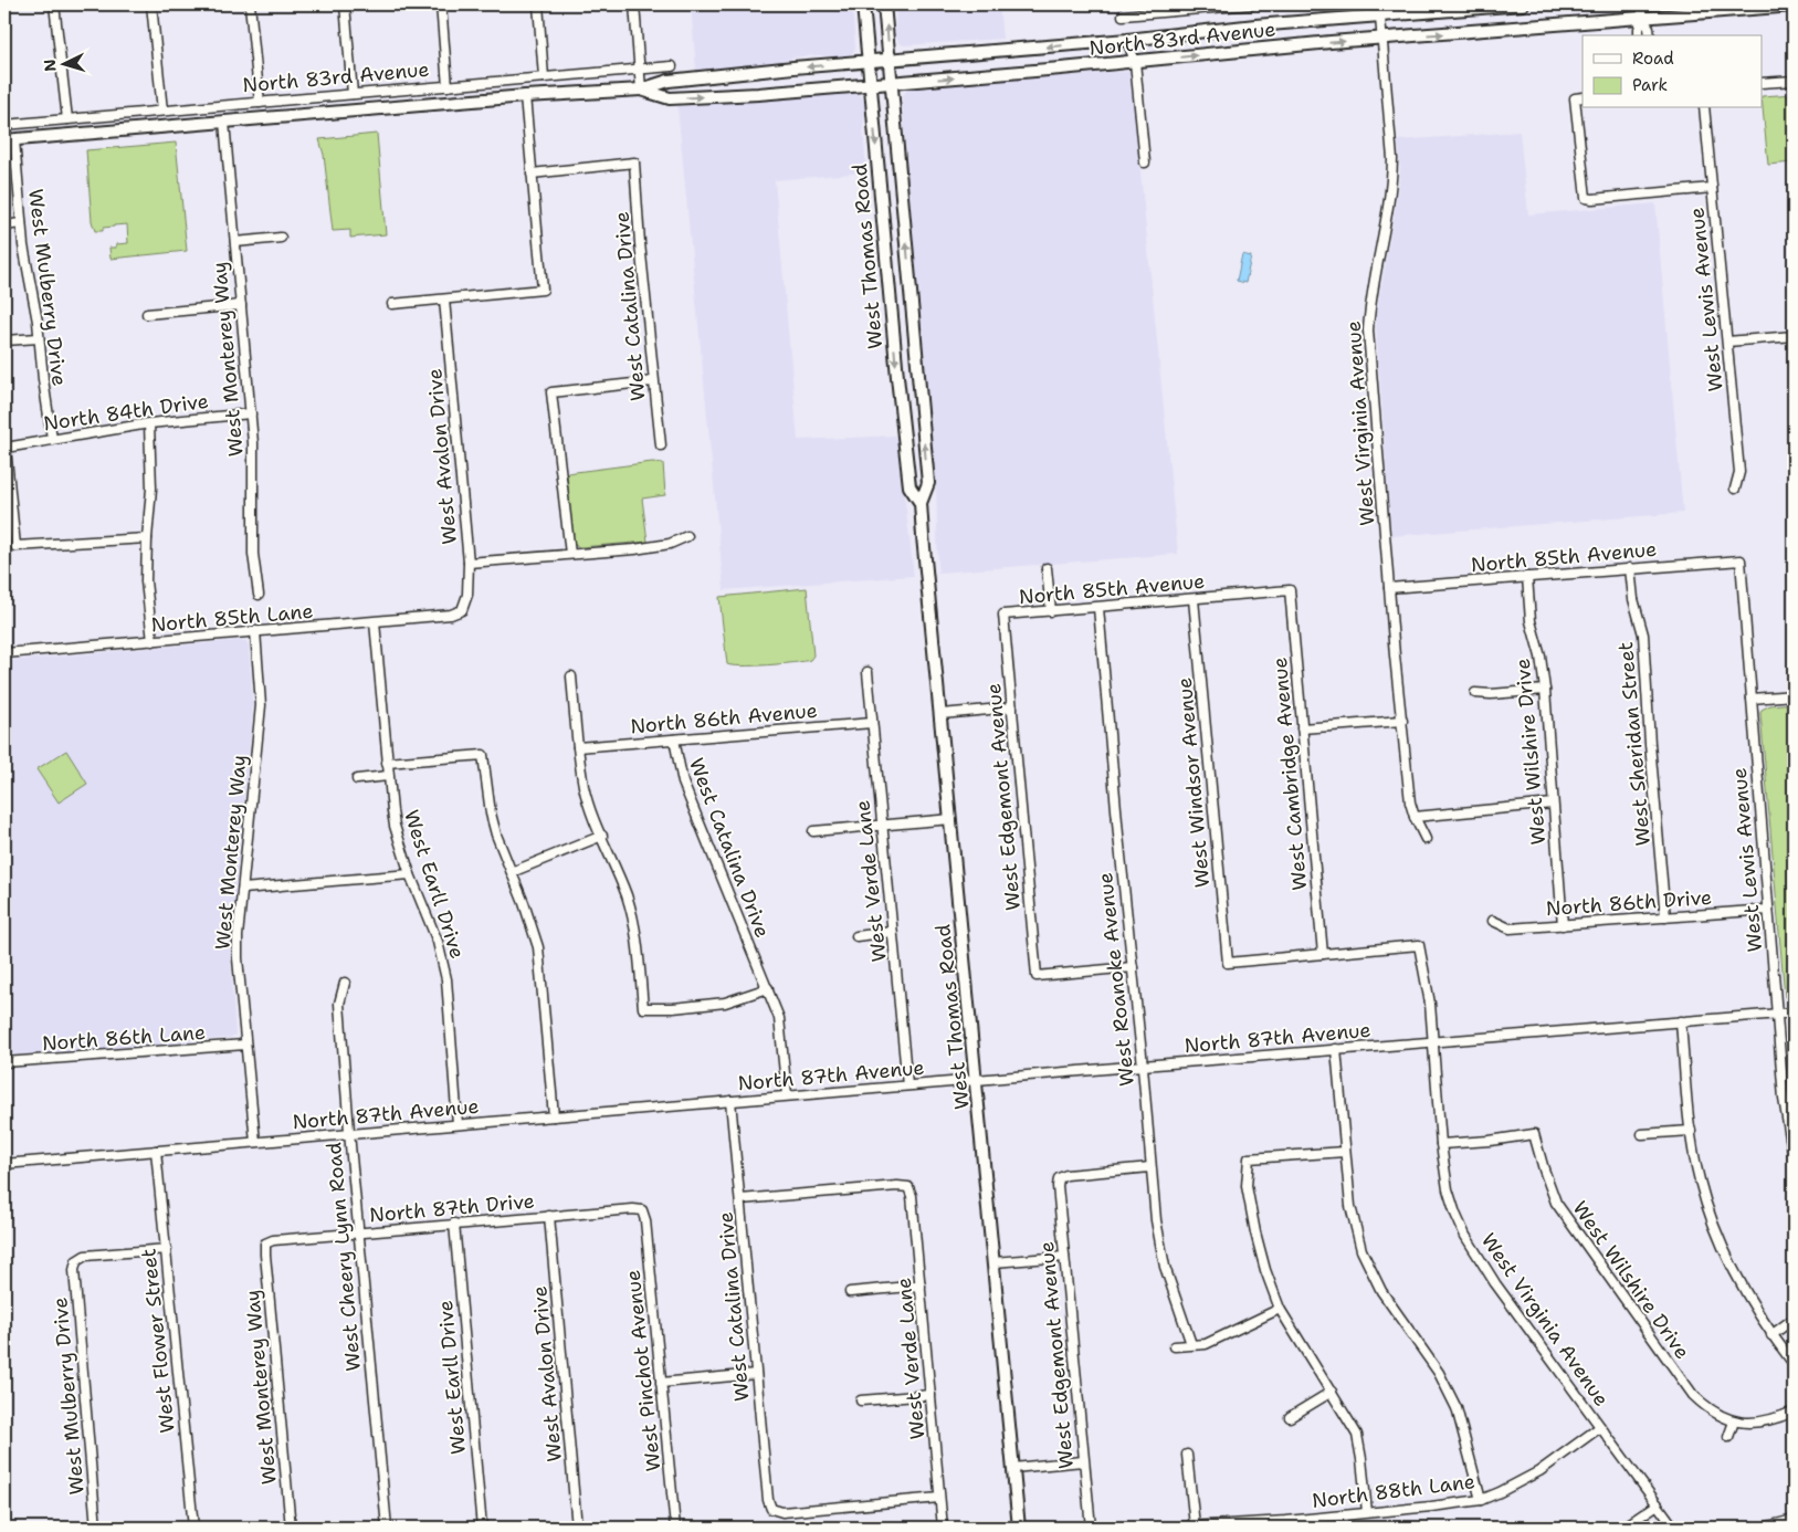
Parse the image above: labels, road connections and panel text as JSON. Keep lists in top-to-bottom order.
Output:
{
  "streets": {
    "main road": ["North 83rd Avenue", "West Thomas Road"],
    "street": [
      "West Mulberry Drive",
      "West Lewis Avenue",
      "West Catalina Drive",
      "West Monterey Way",
      "North 84th Drive",
      "West Virginia Avenue",
      "West Avalon Drive",
      "North 85th Avenue",
      "North 85th Lane",
      "North 86th Avenue",
      "West Sheridan Street",
      "West Wilshire Drive",
      "West Cambridge Avenue",
      "West Windsor Avenue",
      "West Edgemont Avenue",
      "West Verde Lane",
      "West Earll Drive",
      "North 86th Drive",
      "West Roanoke Avenue",
      "North 86th Lane",
      "North 87th Avenue",
      "North 87th Drive",
      "West Cheery Lynn Road",
      "West Flower Street",
      "West Pinchot Avenue",
      "North 88th Lane"
    ]
  },
  "crossings": [
    ["North 83rd Avenue", "West Thomas Road"],
    ["North 83rd Avenue", "West Mulberry Drive"],
    ["North 83rd Avenue", "West Monterey Way"],
    ["North 83rd Avenue", "West Virginia Avenue"],
    ["West Thomas Road", "North 87th Avenue"],
    ["West Mulberry Drive", "North 84th Drive"],
    ["West Mulberry Drive", "West Flower Street"],
    ["West Lewis Avenue", "North 85th Avenue"],
    ["West Lewis Avenue", "North 86th Drive"],
    ["West Lewis Avenue", "North 87th Avenue"],
    ["West Catalina Drive", "North 86th Avenue"],
    ["West Catalina Drive", "West Verde Lane"],
    ["West Catalina Drive", "North 87th Avenue"],
    ["West Monterey Way", "North 84th Drive"],
    ["West Monterey Way", "North 85th Lane"],
    ["West Monterey Way", "North 86th Lane"],
    ["West Monterey Way", "North 87th Avenue"],
    ["West Monterey Way", "North 87th Drive"],
    ["West Virginia Avenue", "North 85th Avenue"],
    ["West Virginia Avenue", "West Wilshire Drive"],
    ["West Virginia Avenue", "West Cambridge Avenue"],
    ["West Virginia Avenue", "West Windsor Avenue"],
    ["West Virginia Avenue", "North 87th Avenue"],
    ["West Virginia Avenue", "North 88th Lane"],
    ["West Avalon Drive", "North 85th Lane"],
    ["West Avalon Drive", "North 87th Drive"],
    ["North 85th Avenue", "West Sheridan Street"],
    ["North 85th Avenue", "West Wilshire Drive"],
    ["North 85th Avenue", "West Cambridge Avenue"],
    ["North 85th Avenue", "West Windsor Avenue"],
    ["North 85th Avenue", "West Edgemont Avenue"],
    ["North 85th Avenue", "West Roanoke Avenue"],
    ["North 85th Lane", "West Earll Drive"],
    ["North 86th Avenue", "West Verde Lane"],
    ["West Sheridan Street", "North 86th Drive"],
    ["West Wilshire Drive", "North 86th Drive"],
    ["West Cambridge Avenue", "West Windsor Avenue"],
    ["West Edgemont Avenue", "West Roanoke Avenue"],
    ["West Verde Lane", "North 87th Avenue"],
    ["West Earll Drive", "North 87th Avenue"],
    ["West Earll Drive", "North 87th Drive"],
    ["West Roanoke Avenue", "North 87th Avenue"],
    ["North 87th Avenue", "West Cheery Lynn Road"],
    ["North 87th Avenue", "West Flower Street"],
    ["North 87th Drive", "West Cheery Lynn Road"],
    ["North 87th Drive", "West Pinchot Avenue"]
  ],
  "legend": ["Road", "Park"],
  "north": "left"
}
